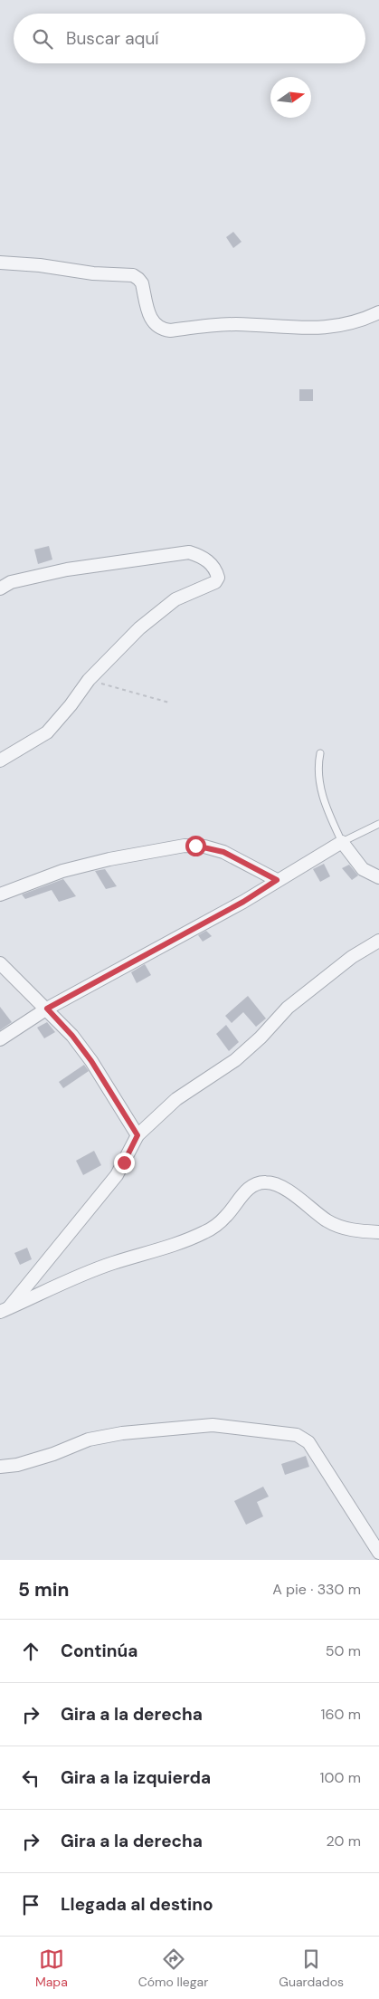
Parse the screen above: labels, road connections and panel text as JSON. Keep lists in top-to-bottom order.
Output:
{
  "north": "right",
  "page": {
    "search": "Buscar aquí",
    "heading": ["5 min", "A pie · 330 m"],
    "list": [
      ["Continúa", "50 m"],
      ["Gira a la derecha", "160 m"],
      ["Gira a la izquierda", "100 m"],
      ["Gira a la derecha", "20 m"],
      "Llegada al destino"
    ],
    "nav": ["Mapa", "Cómo llegar", "Guardados"]
  }
}
